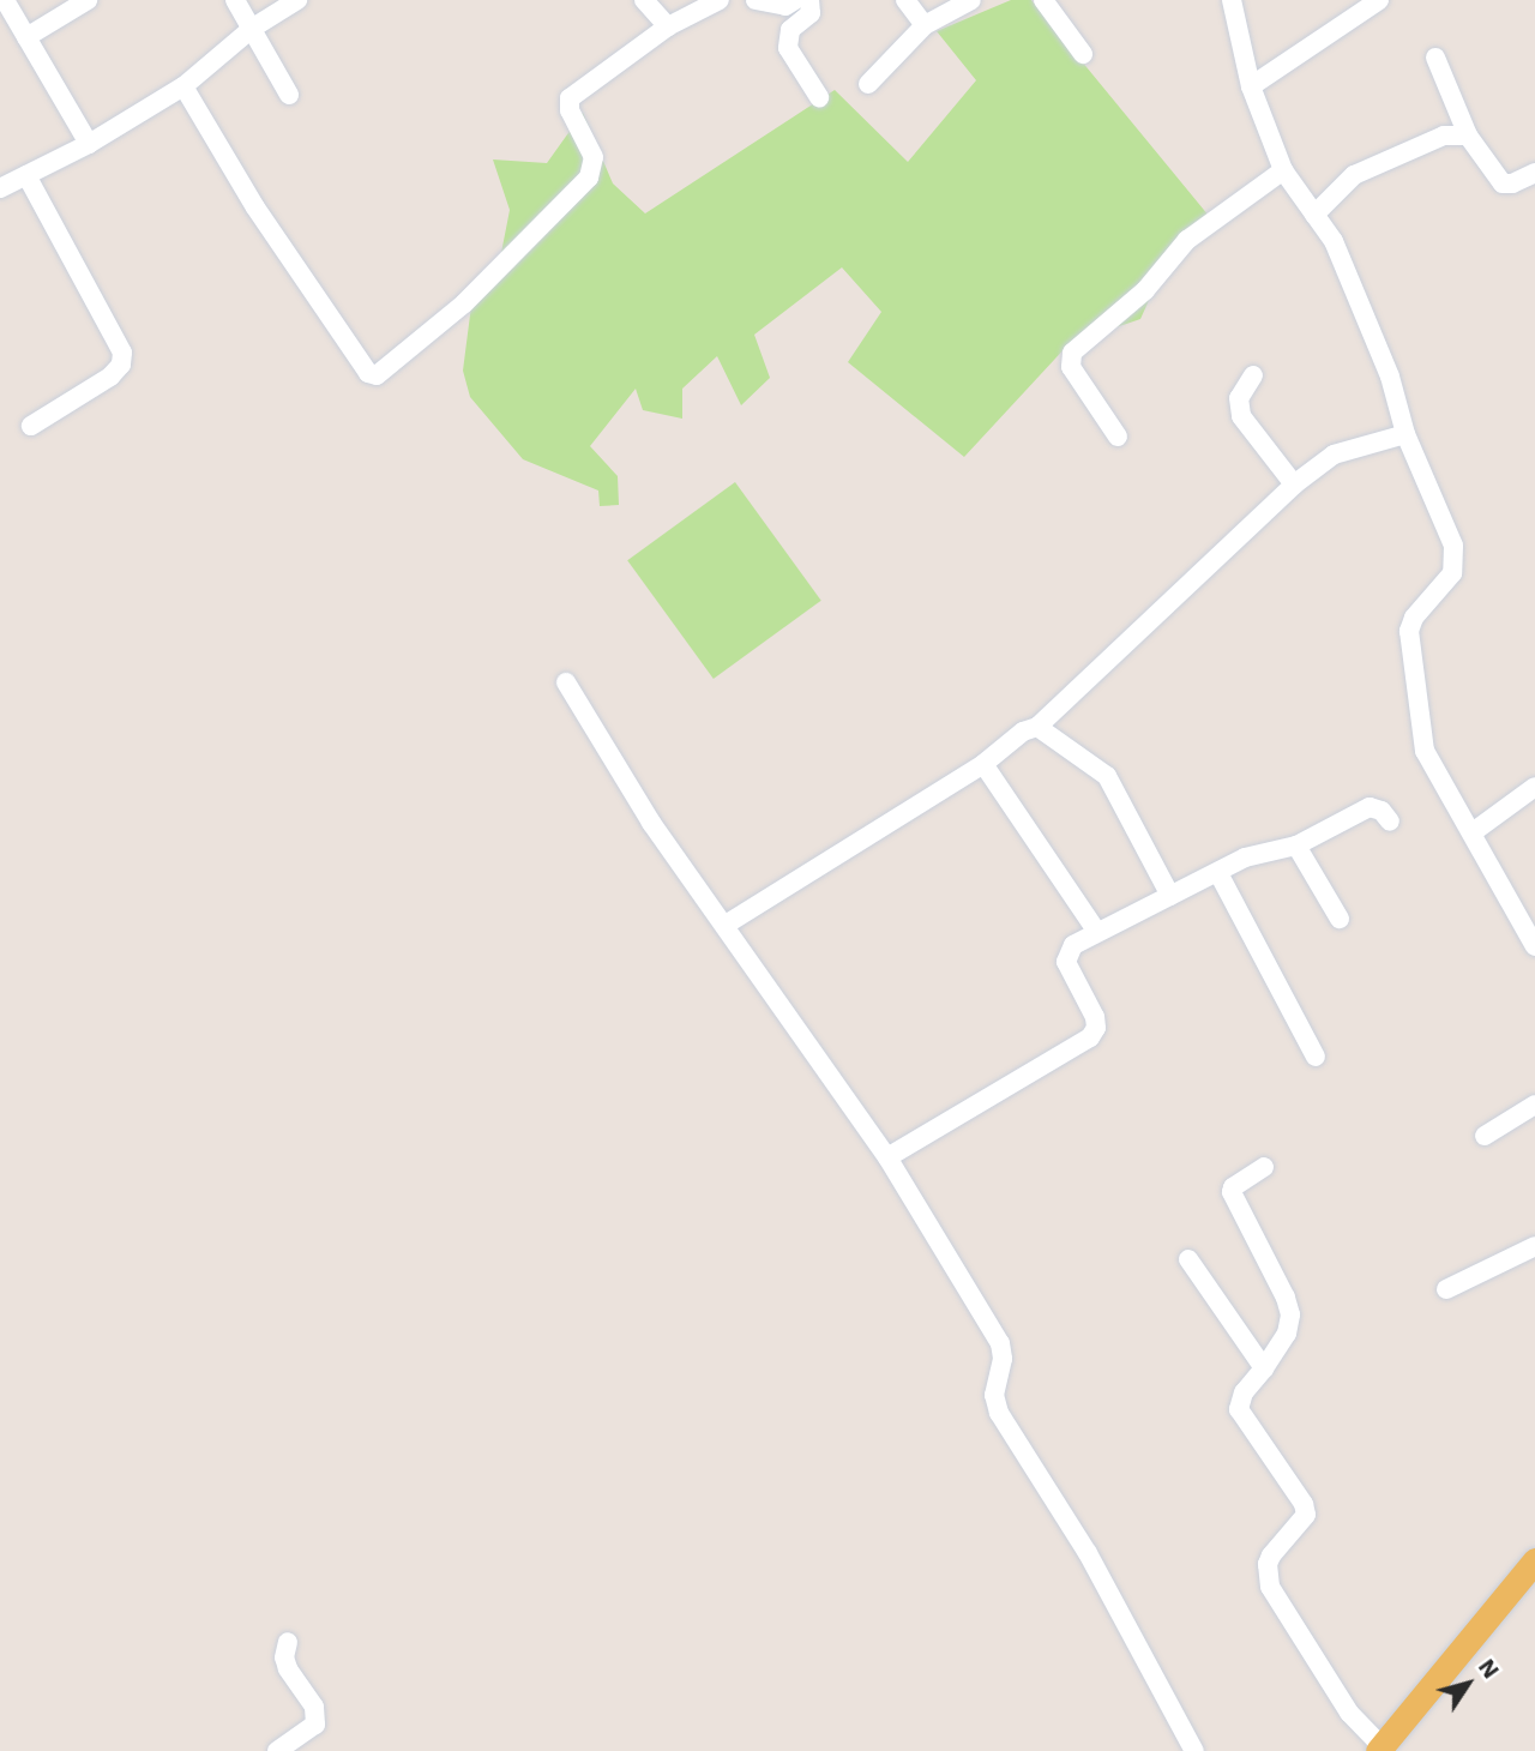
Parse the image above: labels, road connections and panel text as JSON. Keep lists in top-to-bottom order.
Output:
{
  "north": "top right"
}
